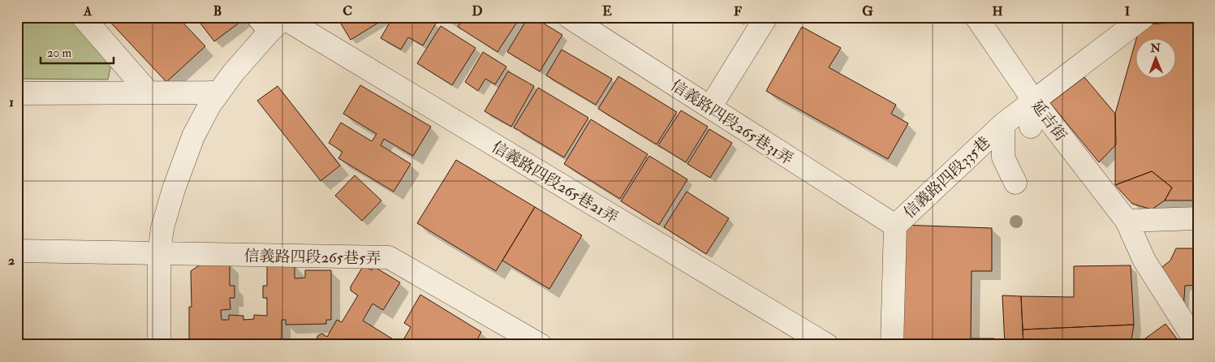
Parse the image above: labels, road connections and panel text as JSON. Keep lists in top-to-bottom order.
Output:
{
  "streets": {
    "street": [
      "延吉街",
      "信義路四段265巷31弄",
      "信義路四段335巷",
      "信義路四段265巷21弄",
      "信義路四段265巷5弄"
    ]
  },
  "crossings": [
    ["延吉街", "信義路四段335巷"],
    ["信義路四段265巷31弄", "信義路四段335巷"]
  ],
  "scale_bar": "20 m",
  "north": "top",
  "grid": {
    "columns": [
      "A",
      "B",
      "C",
      "D",
      "E",
      "F",
      "G",
      "H",
      "I"
    ],
    "rows": ["1", "2"]
  }
}
